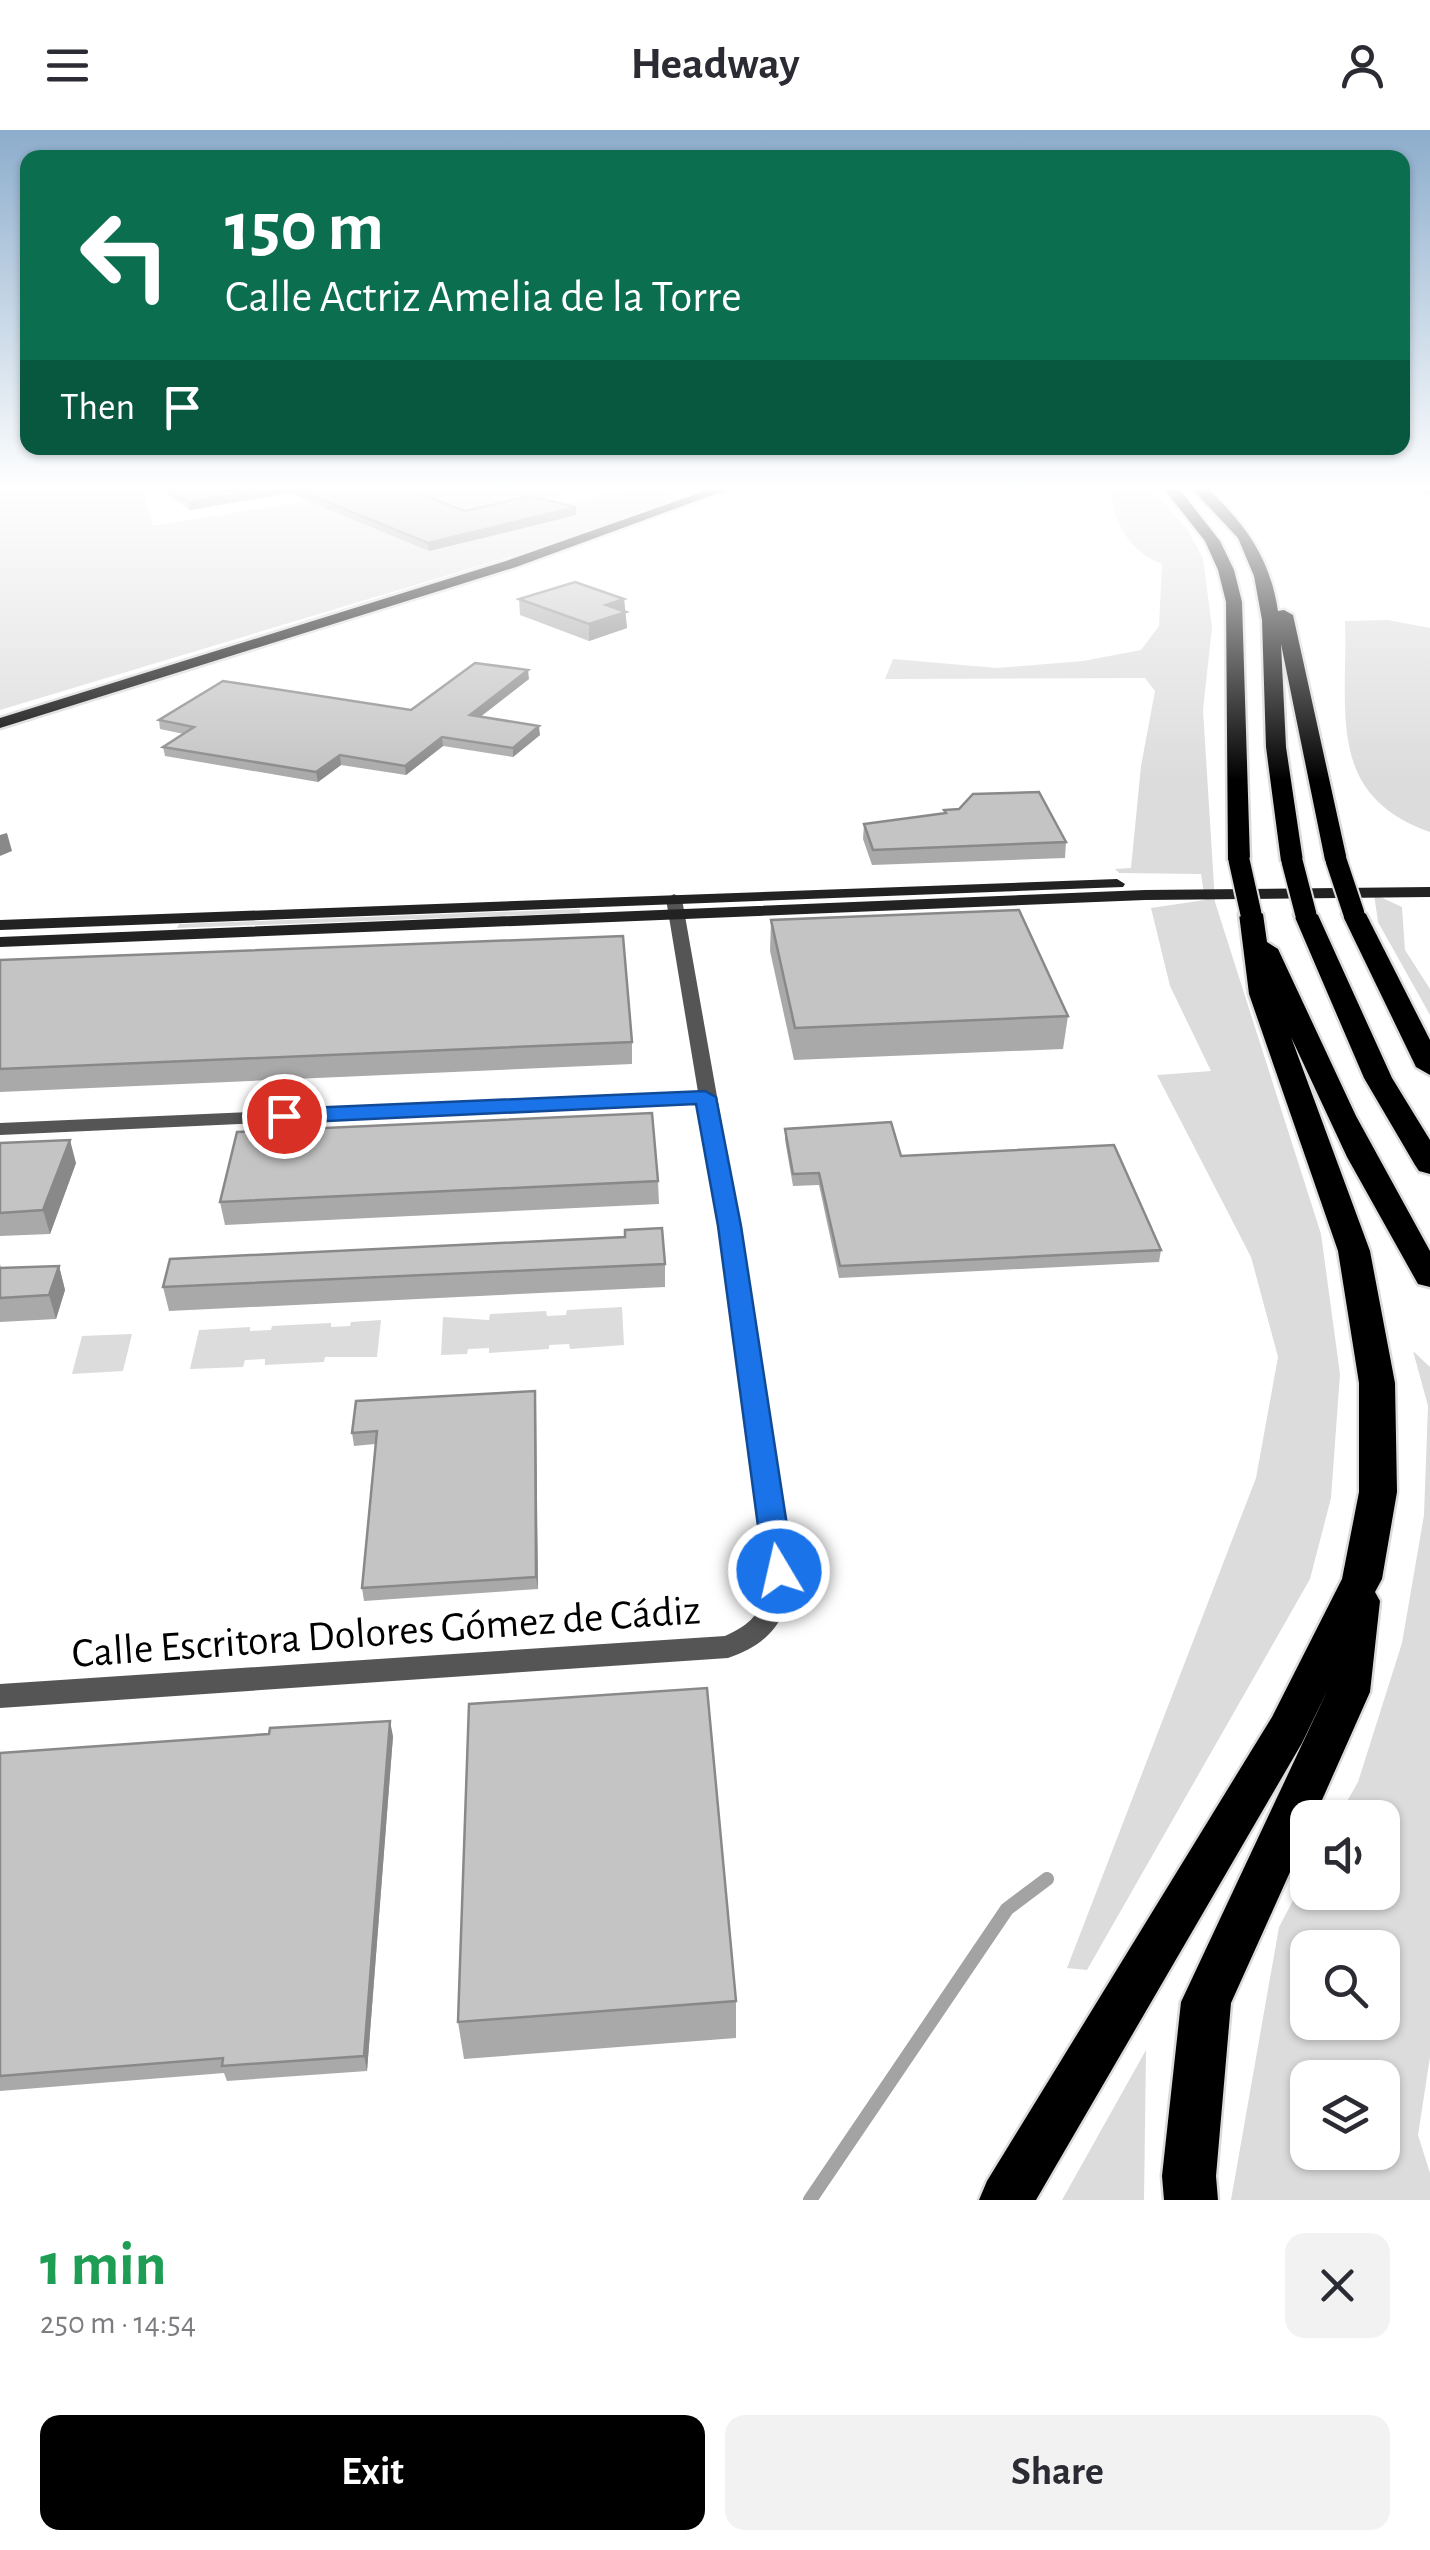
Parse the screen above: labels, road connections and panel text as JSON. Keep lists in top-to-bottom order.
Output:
{
  "streets": {
    "street": ["Calle Escritora Dolores Gómez de Cádiz"]
  },
  "page": {
    "header": "Headway",
    "turn": ["150 m", "Calle Actriz Amelia de la Torre"],
    "then": "Then",
    "heading": ["1 min", "250 m · 14:54"],
    "buttons": ["Exit", "Share"]
  }
}
